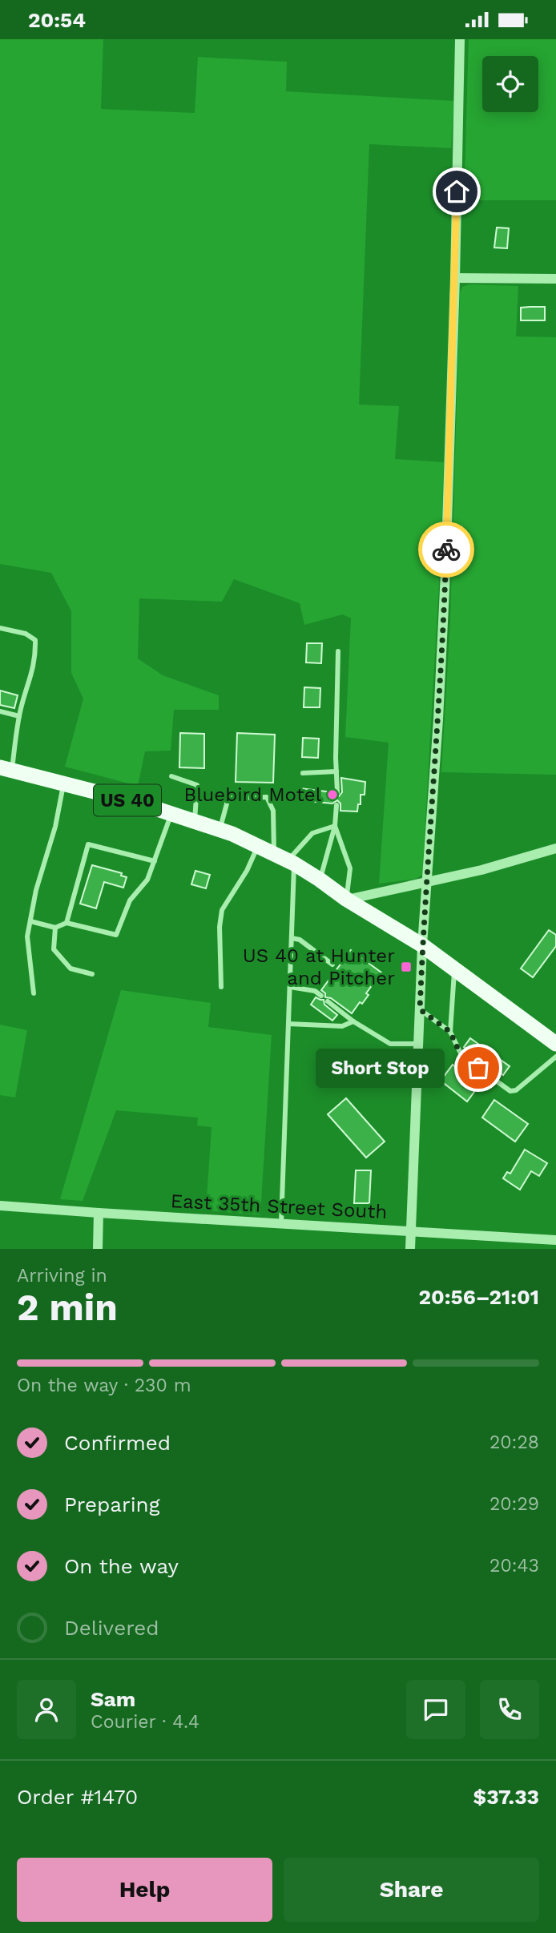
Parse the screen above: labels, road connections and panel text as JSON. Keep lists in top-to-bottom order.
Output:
{
  "streets": {
    "main road": ["US 40"],
    "street": ["East 35th Street South"]
  },
  "places": {
    "other": ["Bluebird Motel", "Short Stop"],
    "transit": ["US 40 at Hunter and Pitcher"]
  },
  "page": {
    "status": "20:54",
    "bubble": "Short Stop",
    "heading": ["2 min", "Arriving in", "20:56–21:01"],
    "panel": [
      "Sam",
      "Courier · 4.4",
      "Order #1470",
      "$37.33"
    ],
    "bar": "On the way · 230 m",
    "list": [
      ["Confirmed", "20:28"],
      ["Preparing", "20:29"],
      ["On the way", "20:43"],
      "Delivered"
    ],
    "buttons": ["Help", "Share"]
  }
}
